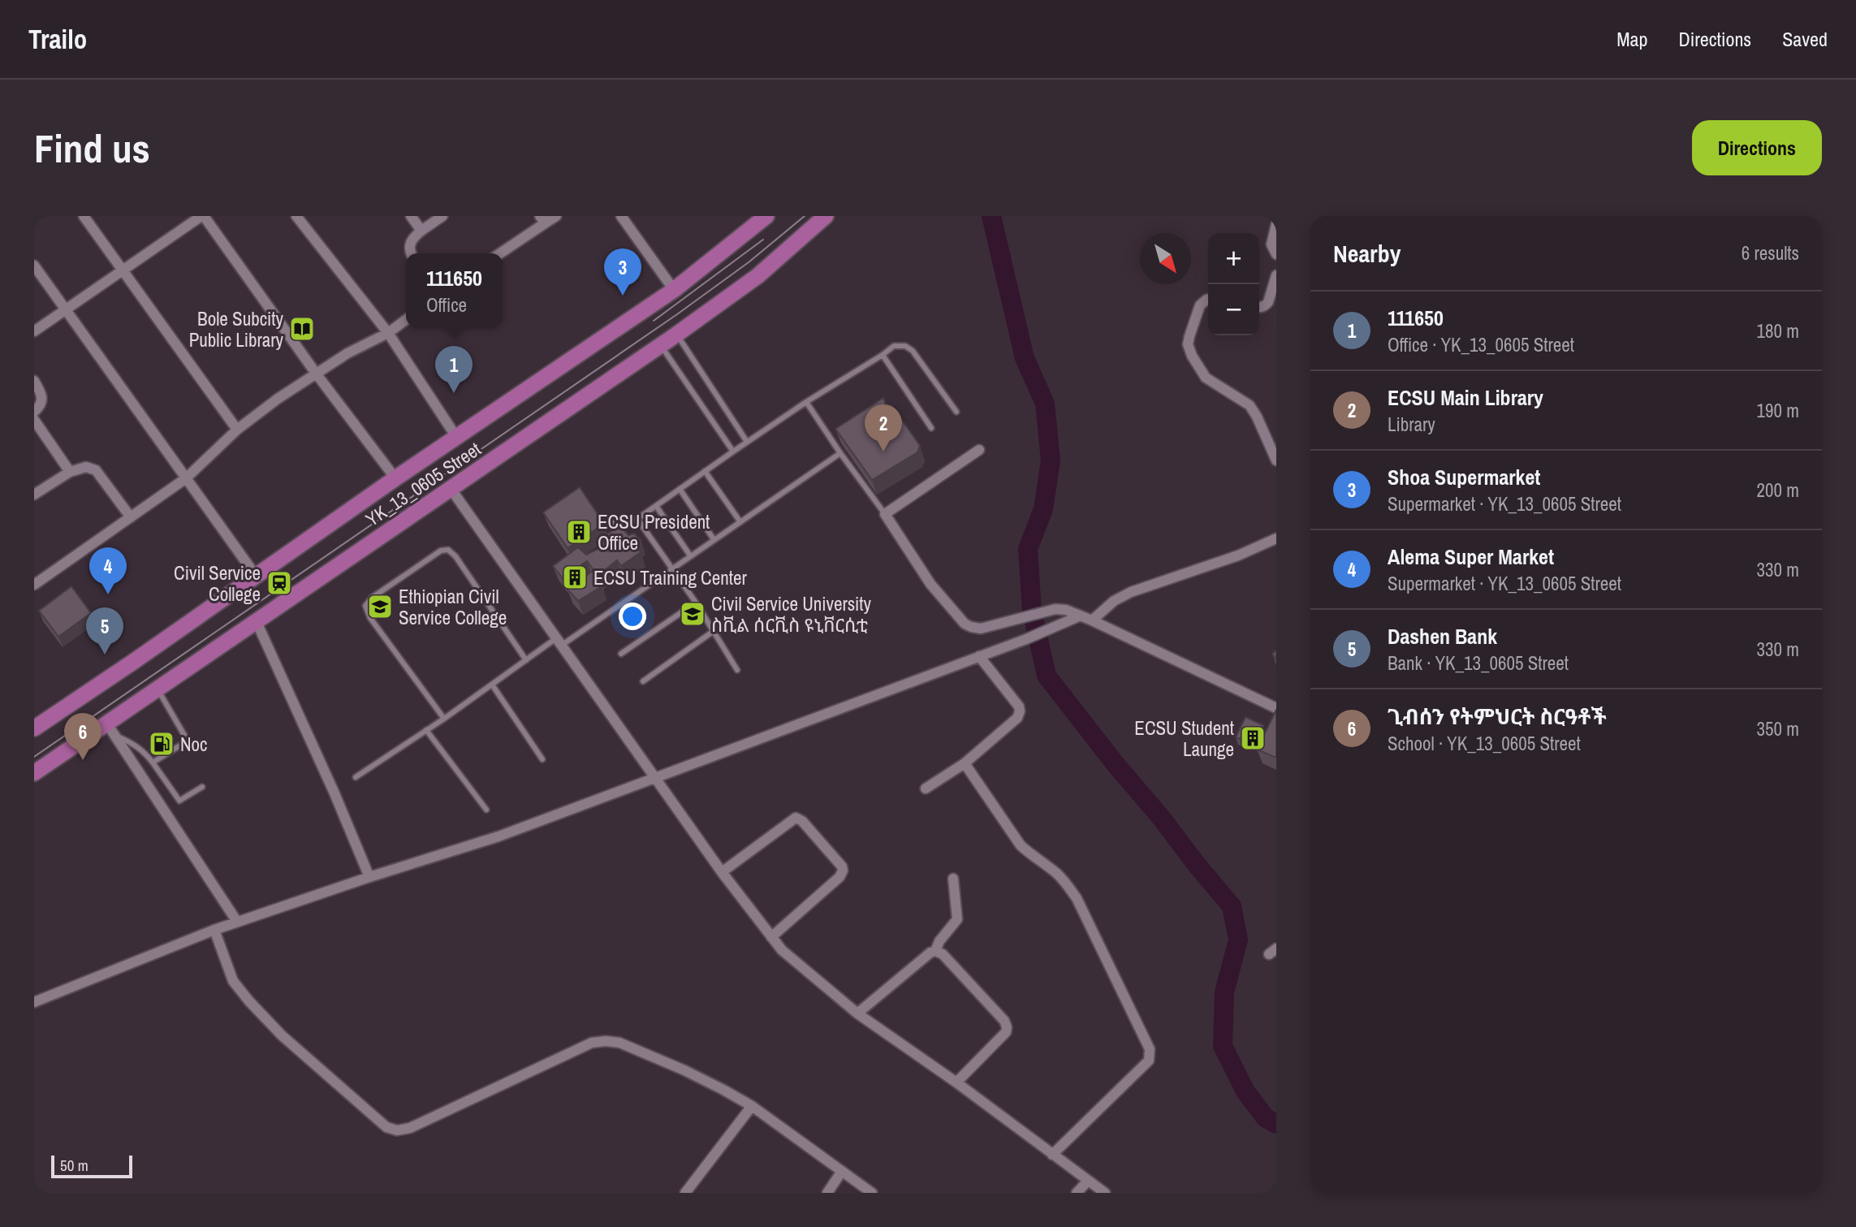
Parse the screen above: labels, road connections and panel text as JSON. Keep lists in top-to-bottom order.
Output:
{
  "streets": {
    "main road": ["YK_13_0605 Street"]
  },
  "places": {
    "library": ["Bole Subcity Public Library"],
    "building": ["ECSU President Office", "ECSU Training Center", "ECSU Student Launge"],
    "station": ["Civil Service College"],
    "school or university": ["Ethiopian Civil Service College", "Civil Service University ስቪል ሰርቪስ ዩኒቨርሲቲ"],
    "fuel station": ["Noc"]
  },
  "scale_bar": "50 m",
  "north": "bottom right",
  "page": {
    "header": "Trailo",
    "nav": ["Map", "Directions", "Saved"],
    "buttons": "Directions",
    "title": "Find us",
    "heading": ["Nearby", "6 results"],
    "map_buttons": ["+", "−"],
    "pins": [
      "3",
      "1",
      "2",
      "4",
      "5",
      "6"
    ],
    "popup": ["111650", "Office"],
    "list": [
      {
        "mark": "1",
        "name": "111650",
        "note": "Office · YK_13_0605 Street",
        "value": "180 m"
      },
      {
        "mark": "2",
        "name": "ECSU Main Library",
        "note": "Library",
        "value": "190 m"
      },
      {
        "mark": "3",
        "name": "Shoa Supermarket",
        "note": "Supermarket · YK_13_0605 Street",
        "value": "200 m"
      },
      {
        "mark": "4",
        "name": "Alema Super Market",
        "note": "Supermarket · YK_13_0605 Street",
        "value": "330 m"
      },
      {
        "mark": "5",
        "name": "Dashen Bank",
        "note": "Bank · YK_13_0605 Street",
        "value": "330 m"
      },
      {
        "mark": "6",
        "name": "ጊብሰን የትምህርት ስርዓቶች",
        "note": "School · YK_13_0605 Street",
        "value": "350 m"
      }
    ],
    "scale": "50 m"
  }
}
